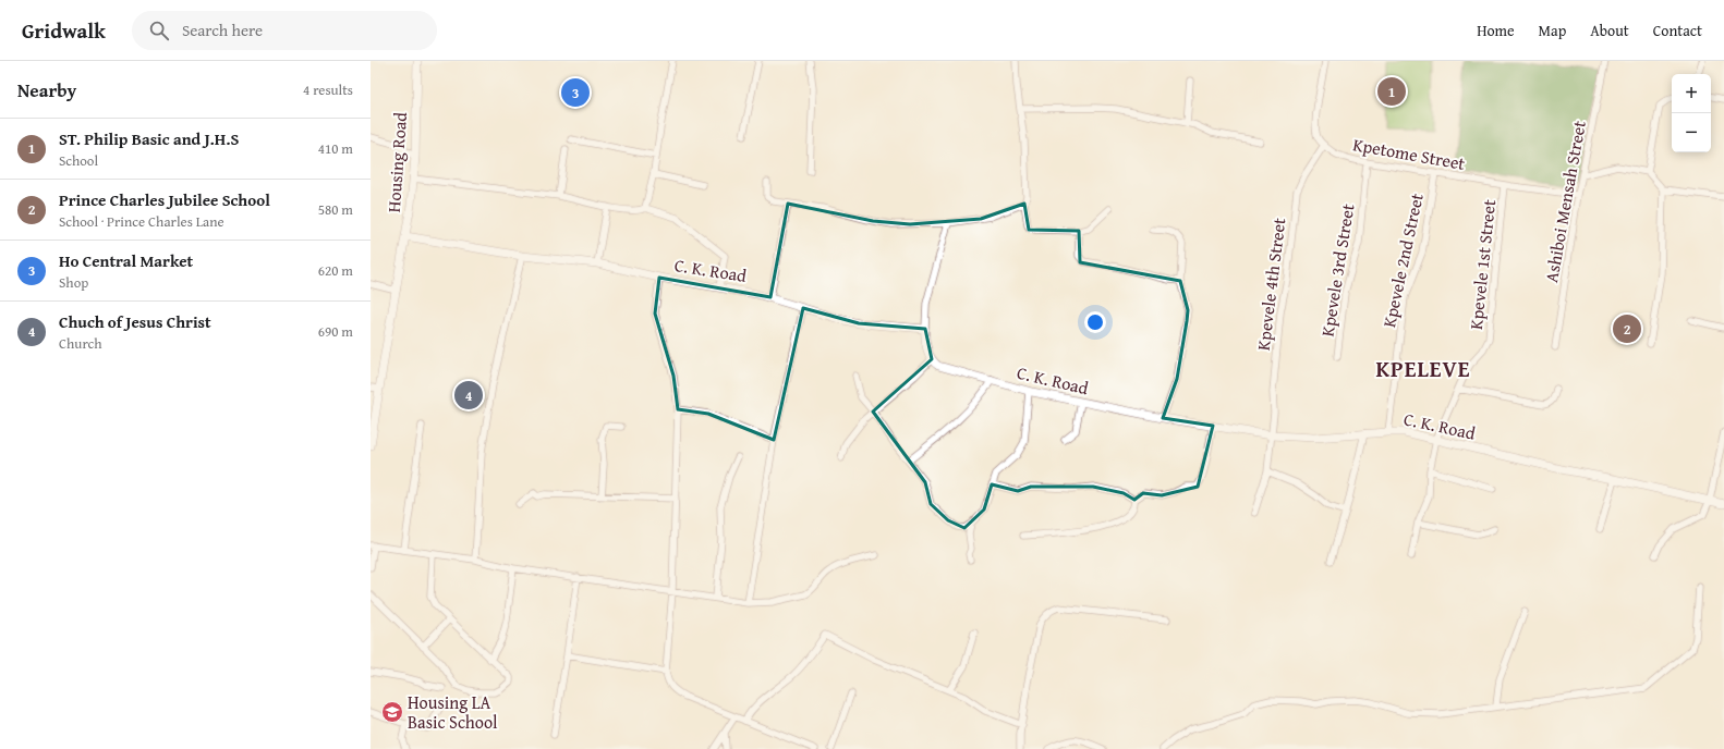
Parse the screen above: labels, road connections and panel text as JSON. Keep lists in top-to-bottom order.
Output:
{
  "streets": {
    "street": [
      "Kpetome Street",
      "Housing Road",
      "Ashiboi Mensah Street",
      "Kpevele 2nd Street",
      "Kpevele 1st Street",
      "C. K. Road",
      "Kpevele 3rd Street",
      "Kpevele 4th Street"
    ]
  },
  "crossings": [
    ["Kpetome Street", "Ashiboi Mensah Street"],
    ["Kpetome Street", "Kpevele 2nd Street"],
    ["Kpetome Street", "Kpevele 1st Street"],
    ["Kpetome Street", "Kpevele 3rd Street"],
    ["Kpetome Street", "Kpevele 4th Street"],
    ["Housing Road", "C. K. Road"],
    ["Kpevele 2nd Street", "C. K. Road"],
    ["Kpevele 1st Street", "C. K. Road"],
    ["C. K. Road", "Kpevele 4th Street"]
  ],
  "districts": ["KPELEVE"],
  "places": {
    "school or university": ["Housing LA Basic School"]
  },
  "page": {
    "header": "Gridwalk",
    "search": "Search here",
    "nav": [
      "Home",
      "Map",
      "About",
      "Contact"
    ],
    "heading": ["Nearby", "4 results"],
    "map_buttons": ["+", "−"],
    "pins": [
      "1",
      "3",
      "2",
      "4"
    ],
    "list": [
      {
        "mark": "1",
        "name": "ST. Philip Basic and J.H.S",
        "note": "School",
        "value": "410 m"
      },
      {
        "mark": "2",
        "name": "Prince Charles Jubilee School",
        "note": "School · Prince Charles Lane",
        "value": "580 m"
      },
      {
        "mark": "3",
        "name": "Ho Central Market",
        "note": "Shop",
        "value": "620 m"
      },
      {
        "mark": "4",
        "name": "Chuch of Jesus Christ",
        "note": "Church",
        "value": "690 m"
      }
    ]
  }
}
